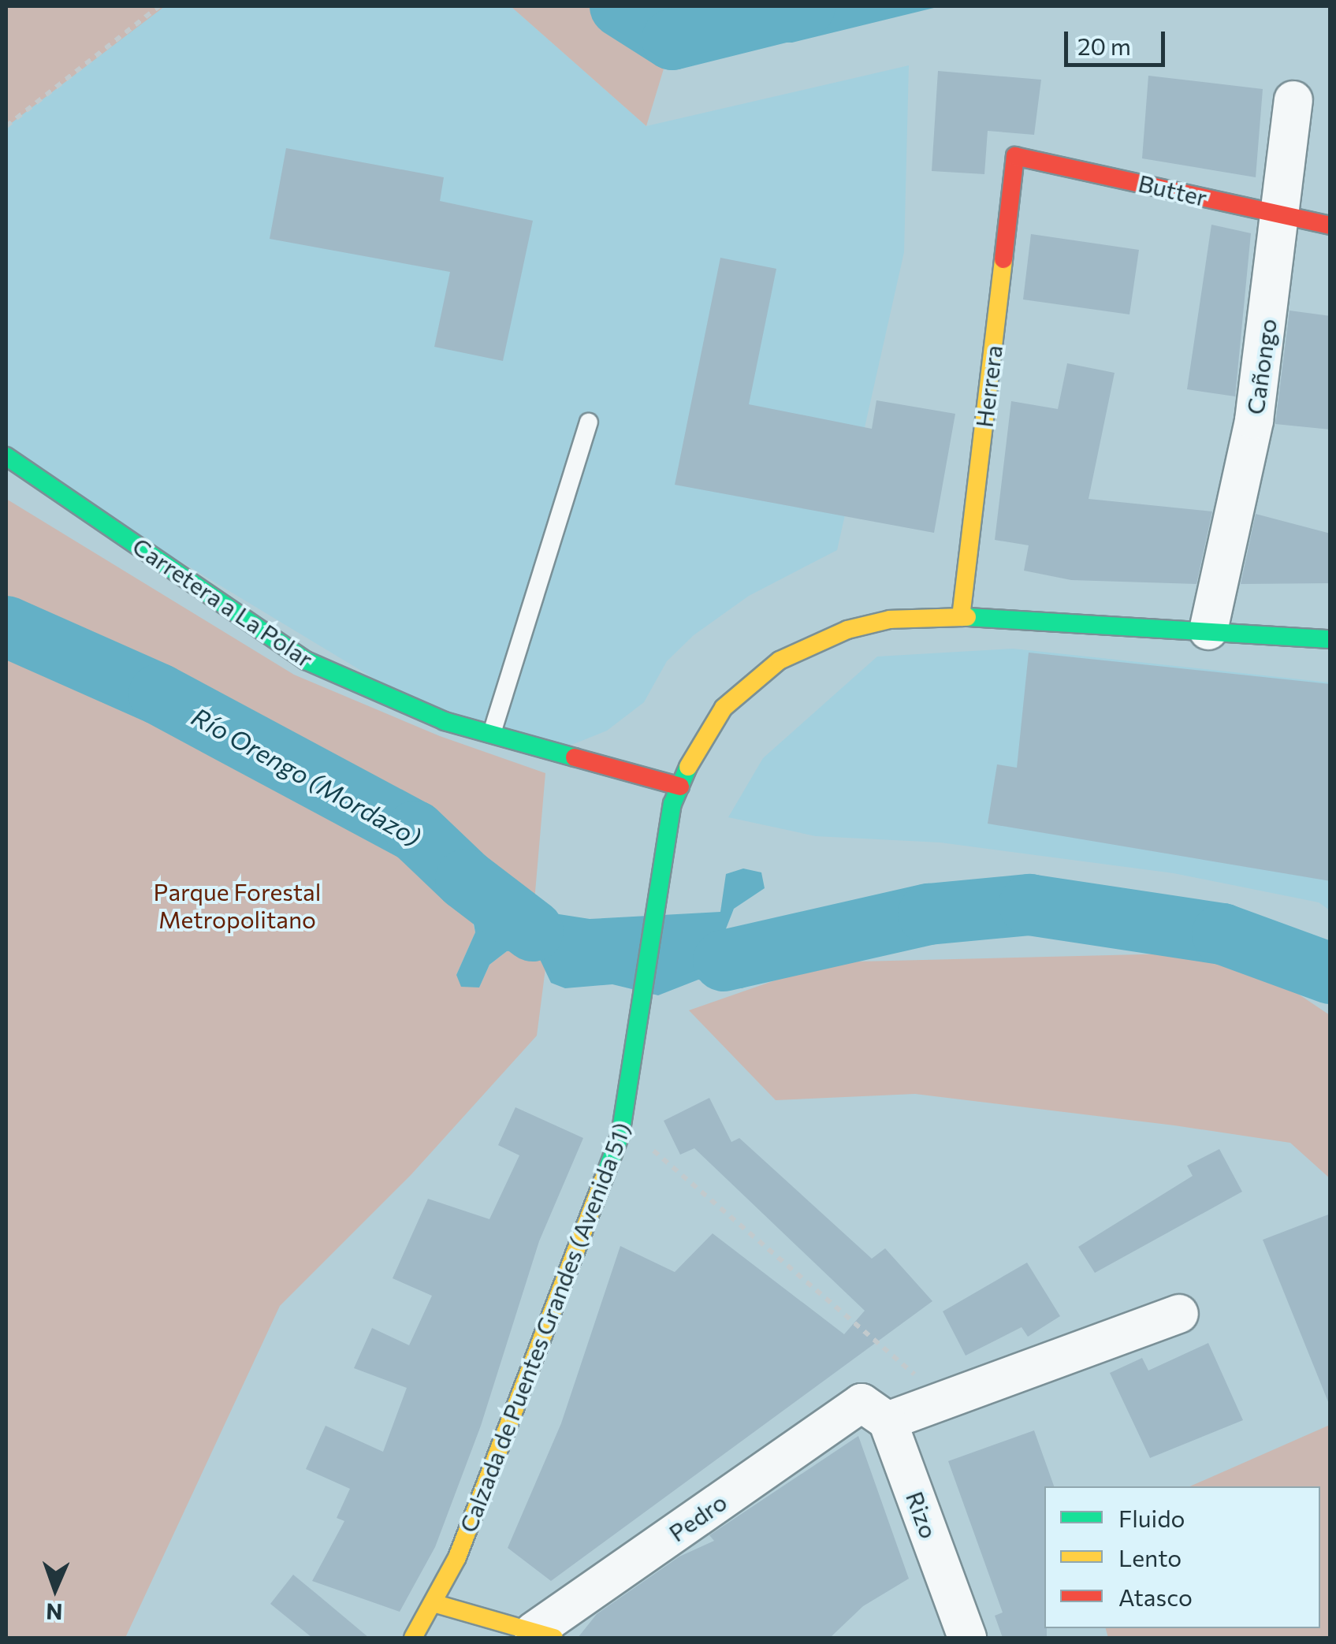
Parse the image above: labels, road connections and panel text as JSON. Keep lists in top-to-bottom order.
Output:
{
  "streets": {
    "street": [
      "Butter",
      "Cañongo",
      "Herrera",
      "Carretera a La Polar",
      "Calzada de Puentes Grandes (Avenida 51)",
      "Rizo",
      "Pedro"
    ]
  },
  "crossings": [
    ["Butter", "Cañongo"],
    ["Butter", "Herrera"],
    ["Cañongo", "Calzada de Puentes Grandes (Avenida 51)"],
    ["Herrera", "Calzada de Puentes Grandes (Avenida 51)"],
    ["Carretera a La Polar", "Calzada de Puentes Grandes (Avenida 51)"],
    ["Rizo", "Pedro"]
  ],
  "water": ["Río Orengo (Mordazo)"],
  "parks": ["Parque Forestal Metropolitano"],
  "legend": ["Fluido", "Lento", "Atasco"],
  "scale_bar": "20 m",
  "north": "bottom"
}
